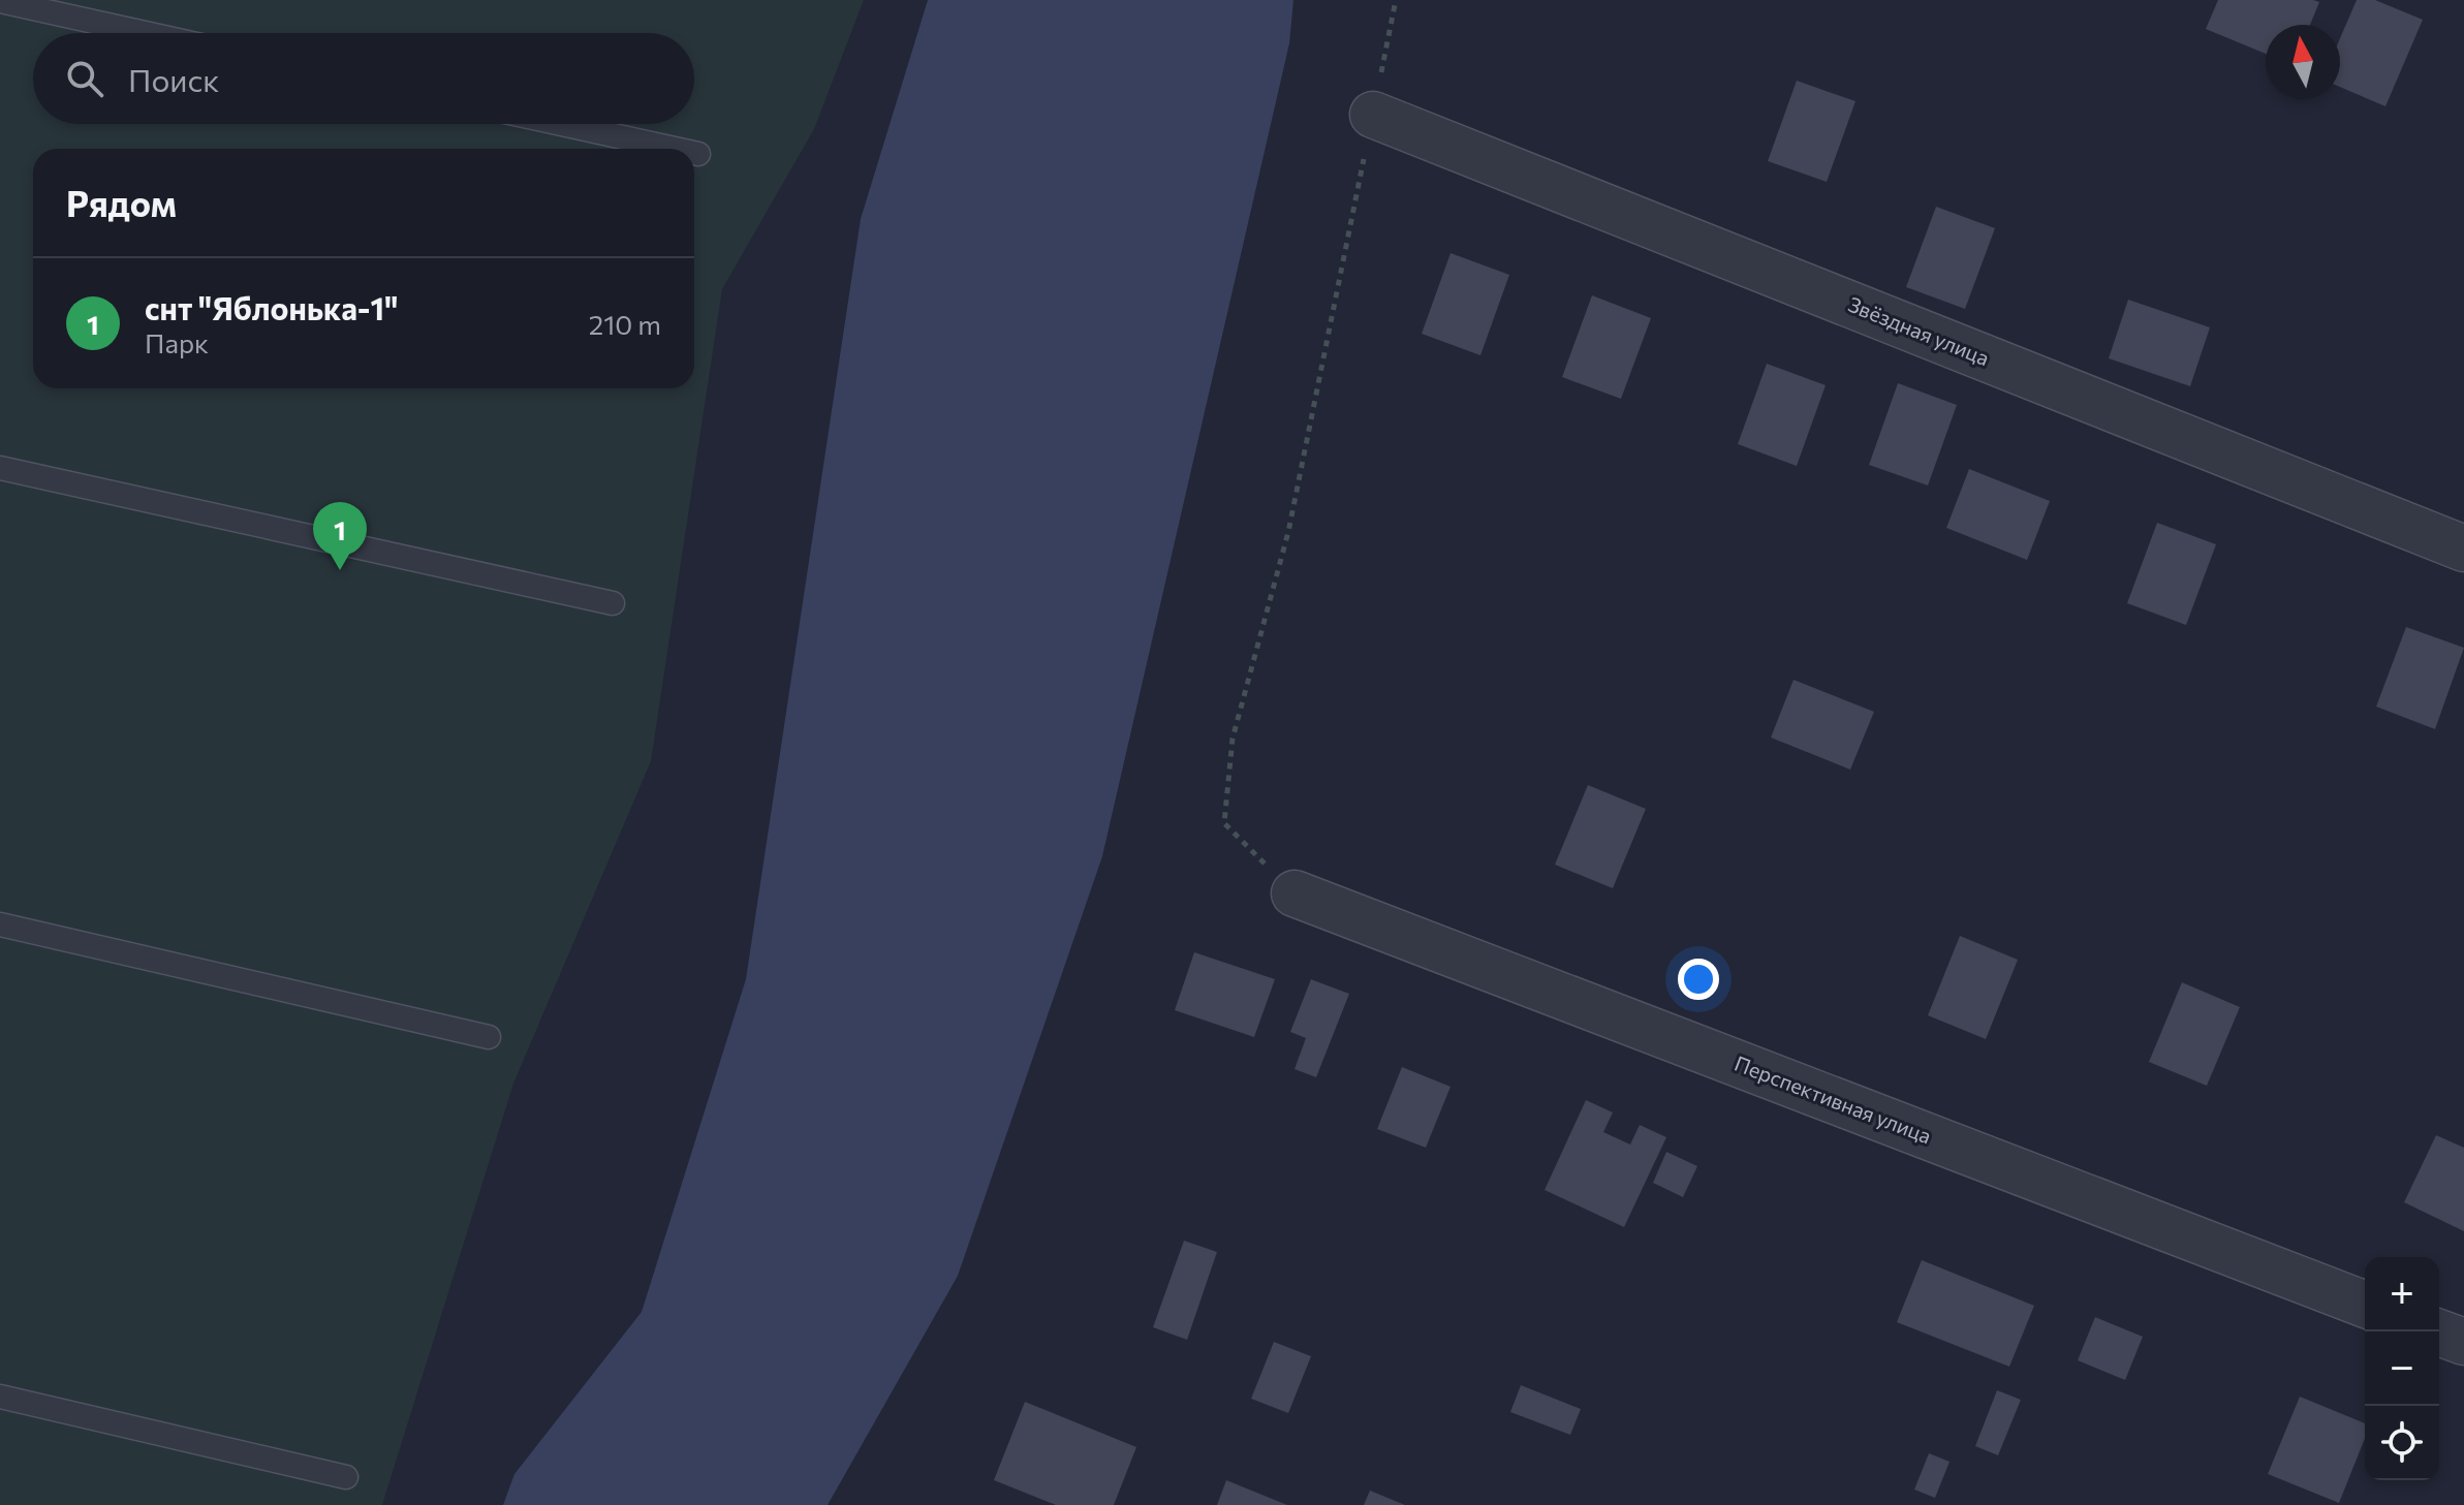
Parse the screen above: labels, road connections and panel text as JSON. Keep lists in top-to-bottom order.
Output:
{
  "streets": {
    "street": ["Звёздная улица", "Перспективная улица"]
  },
  "north": "top",
  "page": {
    "search": "Поиск",
    "heading": "Рядом",
    "list": [
      {
        "mark": "1",
        "name": "снт \"Яблонька-1\"",
        "note": "Парк",
        "value": "210 m"
      }
    ],
    "pins": "1",
    "map_buttons": ["+", "−"]
  }
}
